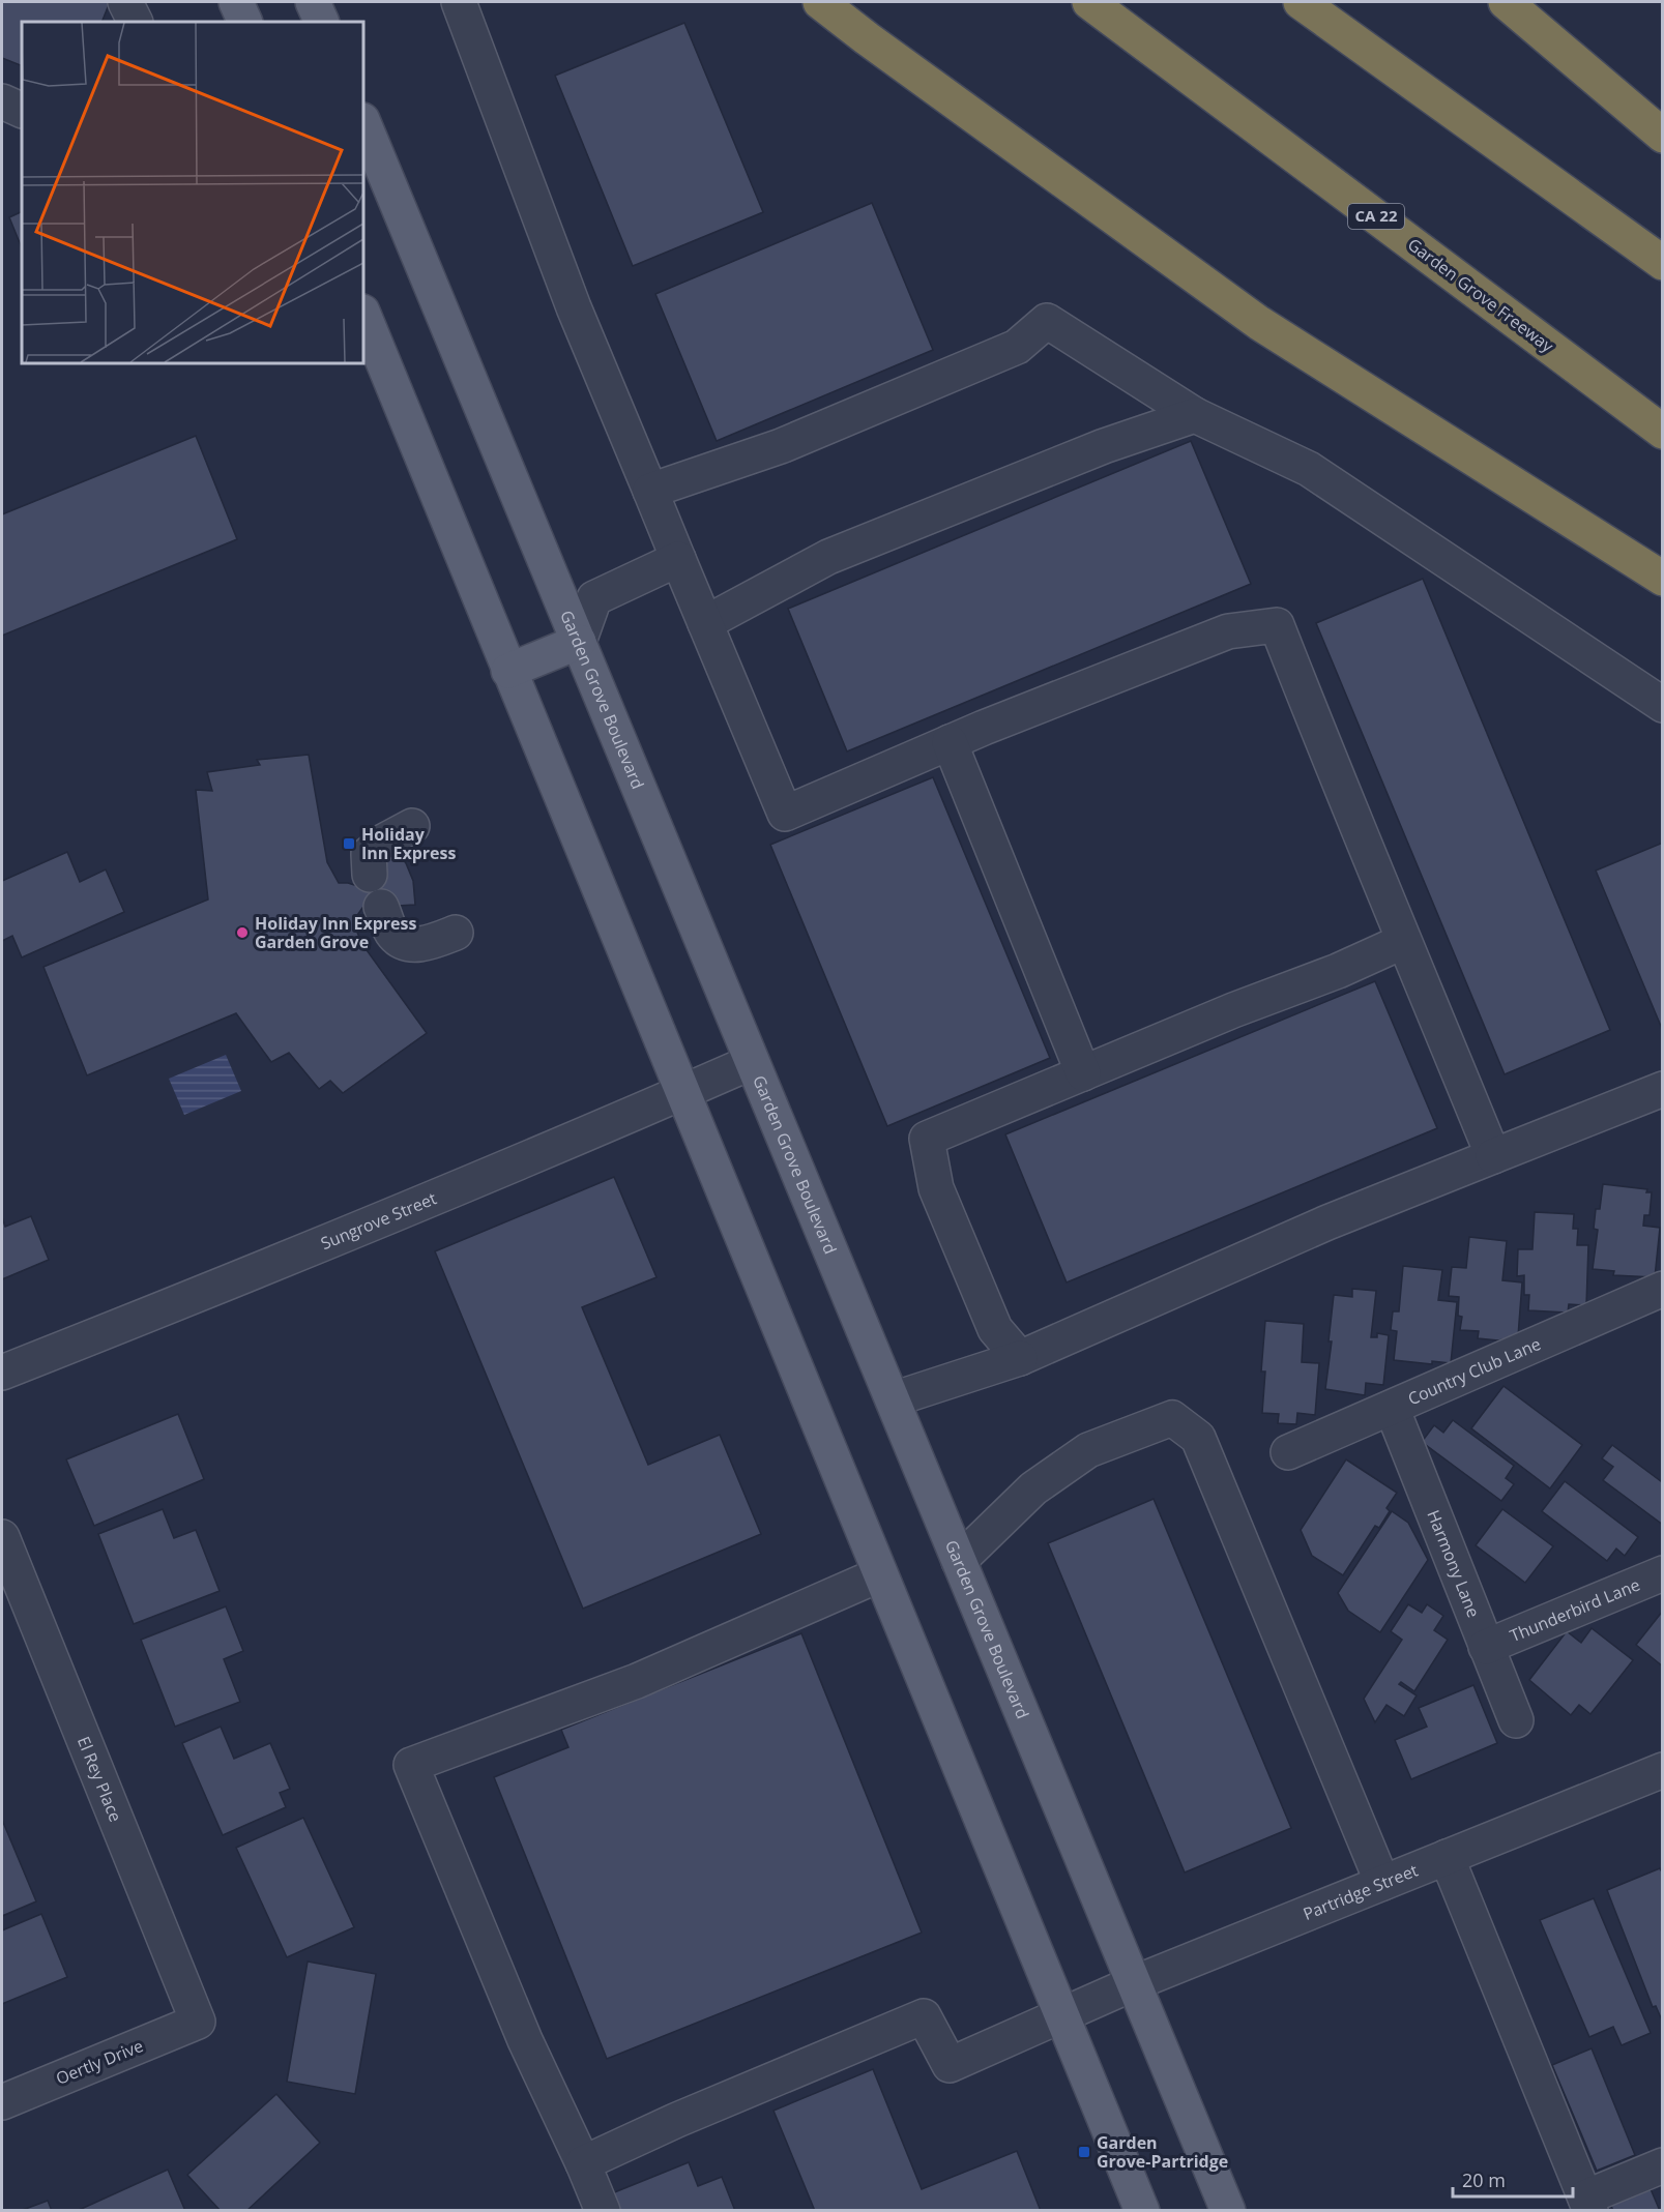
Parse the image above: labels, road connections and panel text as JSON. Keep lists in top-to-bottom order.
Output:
{
  "streets": {
    "highway": ["CA 22", "Garden Grove Freeway"],
    "main road": ["Garden Grove Boulevard"],
    "street": [
      "Sungrove Street",
      "Country Club Lane",
      "Harmony Lane",
      "Thunderbird Lane",
      "El Rey Place",
      "Partridge Street",
      "Oertly Drive"
    ]
  },
  "crossings": [
    ["Garden Grove Boulevard", "Sungrove Street"],
    ["Garden Grove Boulevard", "Partridge Street"],
    ["Country Club Lane", "Harmony Lane"],
    ["Harmony Lane", "Thunderbird Lane"],
    ["El Rey Place", "Oertly Drive"]
  ],
  "places": {
    "transit": ["Holiday Inn Express", "Garden Grove-Partridge"],
    "other": ["Holiday Inn Express Garden Grove"]
  },
  "scale_bar": "20 m"
}
